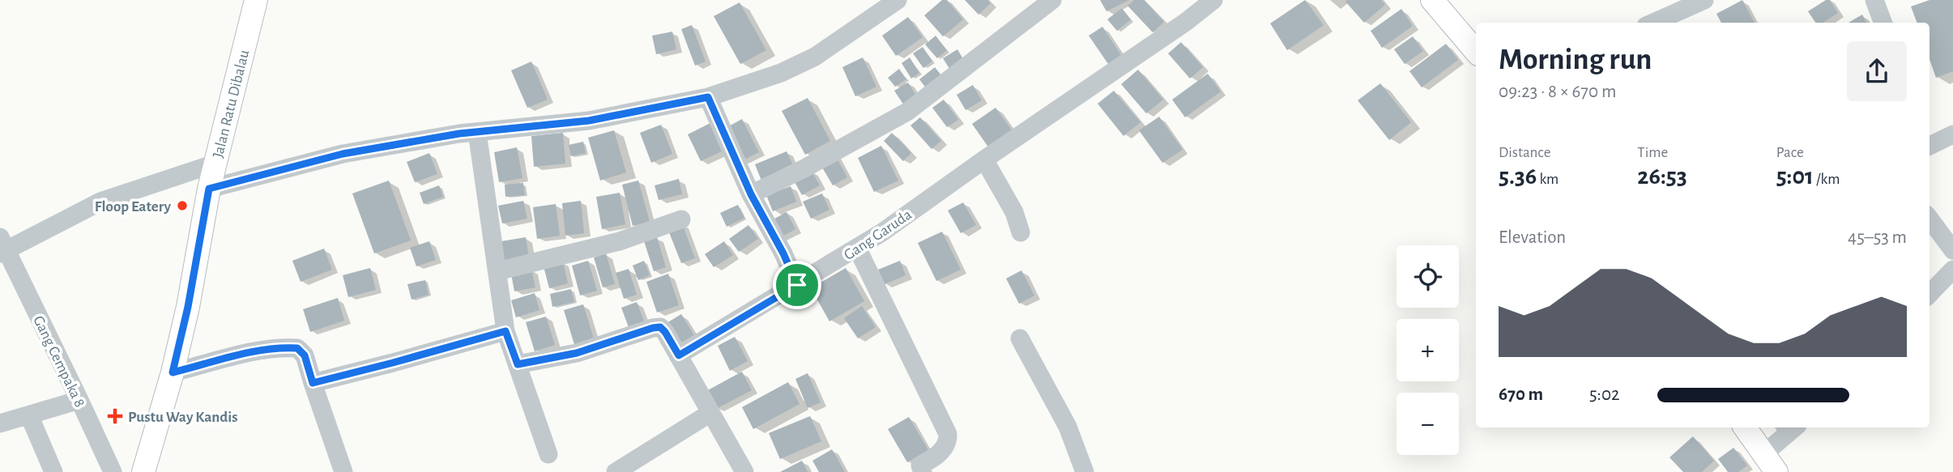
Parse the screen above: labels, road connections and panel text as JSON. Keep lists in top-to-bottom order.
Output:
{
  "streets": {
    "main road": ["Jalan Ratu Dibalau"],
    "street": ["Gang Garuda", "Gang Cempaka 8"]
  },
  "places": {
    "other": ["Floop Eatery"],
    "health": ["Pustu Way Kandis"]
  },
  "page": {
    "heading": ["Morning run", "09:23 · 8 × 670 m"],
    "stats": [
      ["Distance", "5.36 km"],
      ["Time", "26:53"],
      ["Pace", "5:01 /km"]
    ],
    "chart": ["Elevation", "45–53 m"],
    "map_buttons": ["+", "−"],
    "list": [
      {
        "name": "670 m",
        "note": "5:02"
      }
    ]
  }
}
